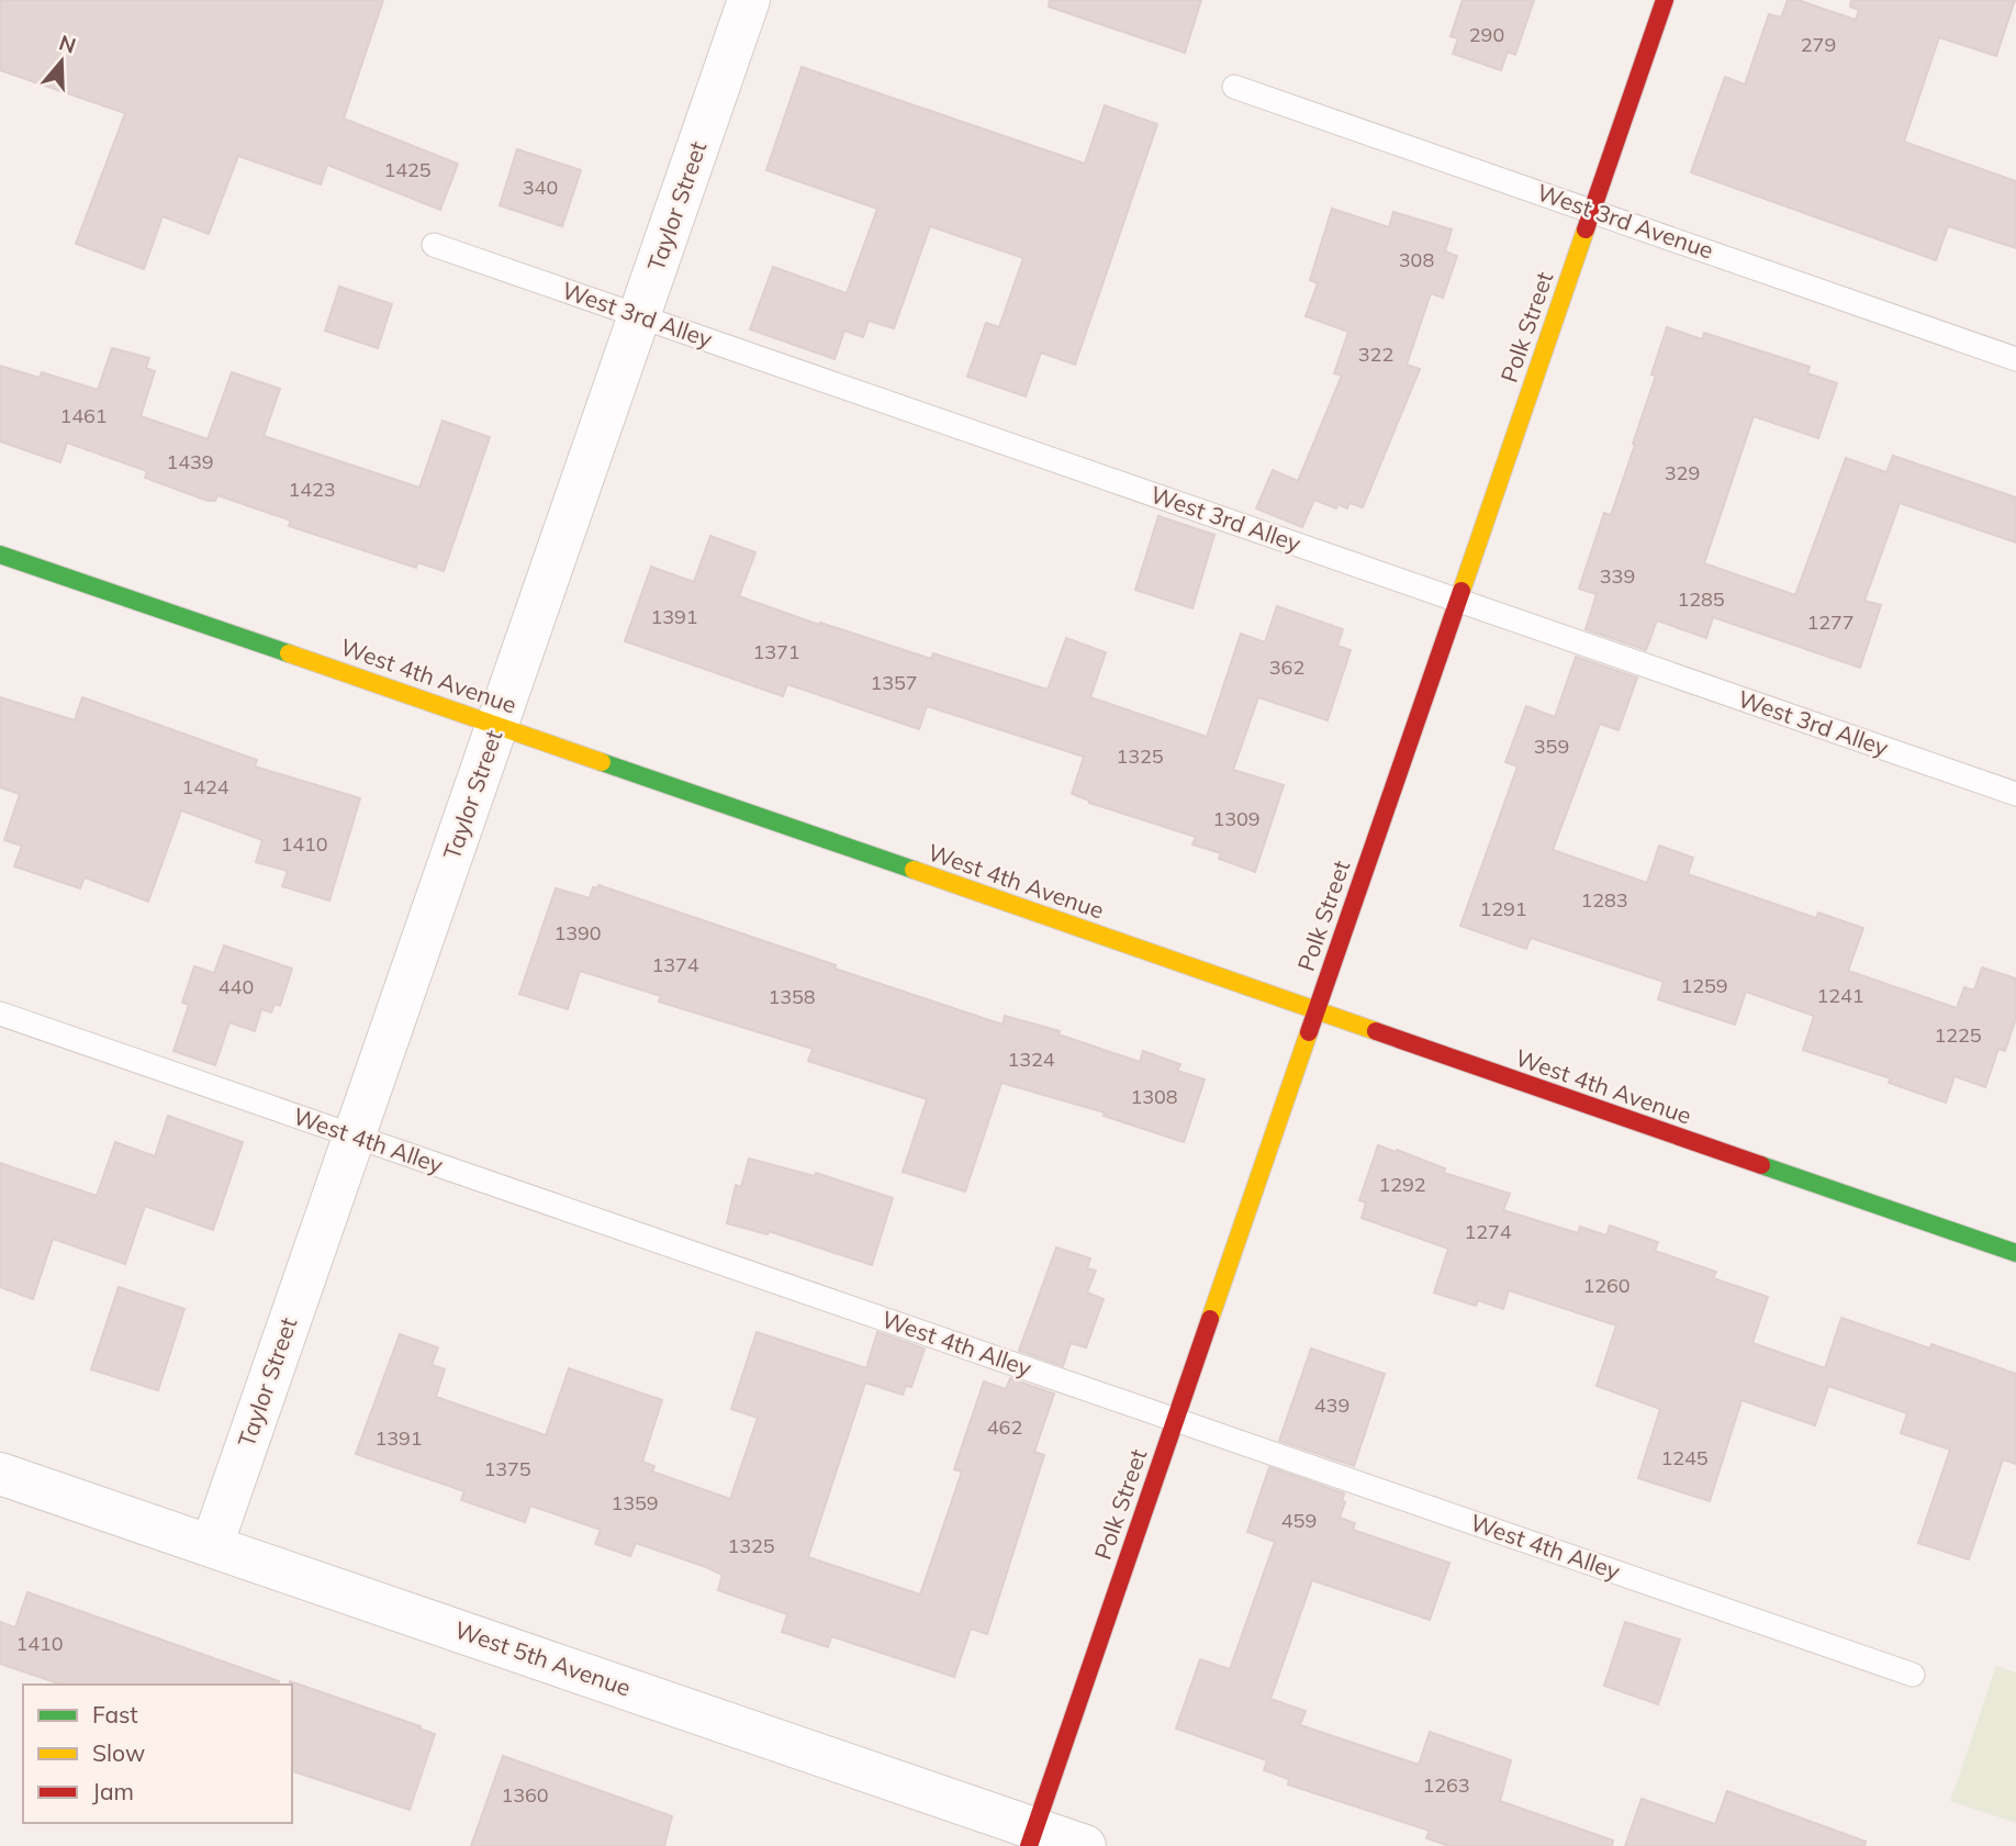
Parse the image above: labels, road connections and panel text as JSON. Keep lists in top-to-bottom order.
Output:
{
  "streets": {
    "street": [
      "Taylor Street",
      "Polk Street",
      "West 4th Avenue",
      "West 5th Avenue"
    ],
    "lane": ["West 3rd Avenue", "West 3rd Alley", "West 4th Alley"]
  },
  "crossings": [
    ["Taylor Street", "West 3rd Alley"],
    ["Taylor Street", "West 4th Avenue"],
    ["Taylor Street", "West 4th Alley"],
    ["Taylor Street", "West 5th Avenue"],
    ["West 3rd Avenue", "Polk Street"],
    ["West 3rd Alley", "Polk Street"],
    ["Polk Street", "West 4th Avenue"],
    ["Polk Street", "West 4th Alley"],
    ["Polk Street", "West 5th Avenue"]
  ],
  "house_numbers": [
    "290",
    "279",
    "1425",
    "340",
    "308",
    "322",
    "1461",
    "1439",
    "329",
    "1423",
    "339",
    "1285",
    "1391",
    "1277",
    "1371",
    "362",
    "1357",
    "359",
    "1325",
    "1424",
    "1309",
    "1410",
    "1283",
    "1291",
    "1390",
    "1374",
    "1259",
    "440",
    "1241",
    "1358",
    "1225",
    "1324",
    "1308",
    "1292",
    "1274",
    "1260",
    "439",
    "462",
    "1391",
    "1245",
    "1375",
    "1359",
    "459",
    "1325",
    "1410",
    "1263",
    "1360"
  ],
  "legend": ["Fast", "Slow", "Jam"],
  "north": "top"
}
